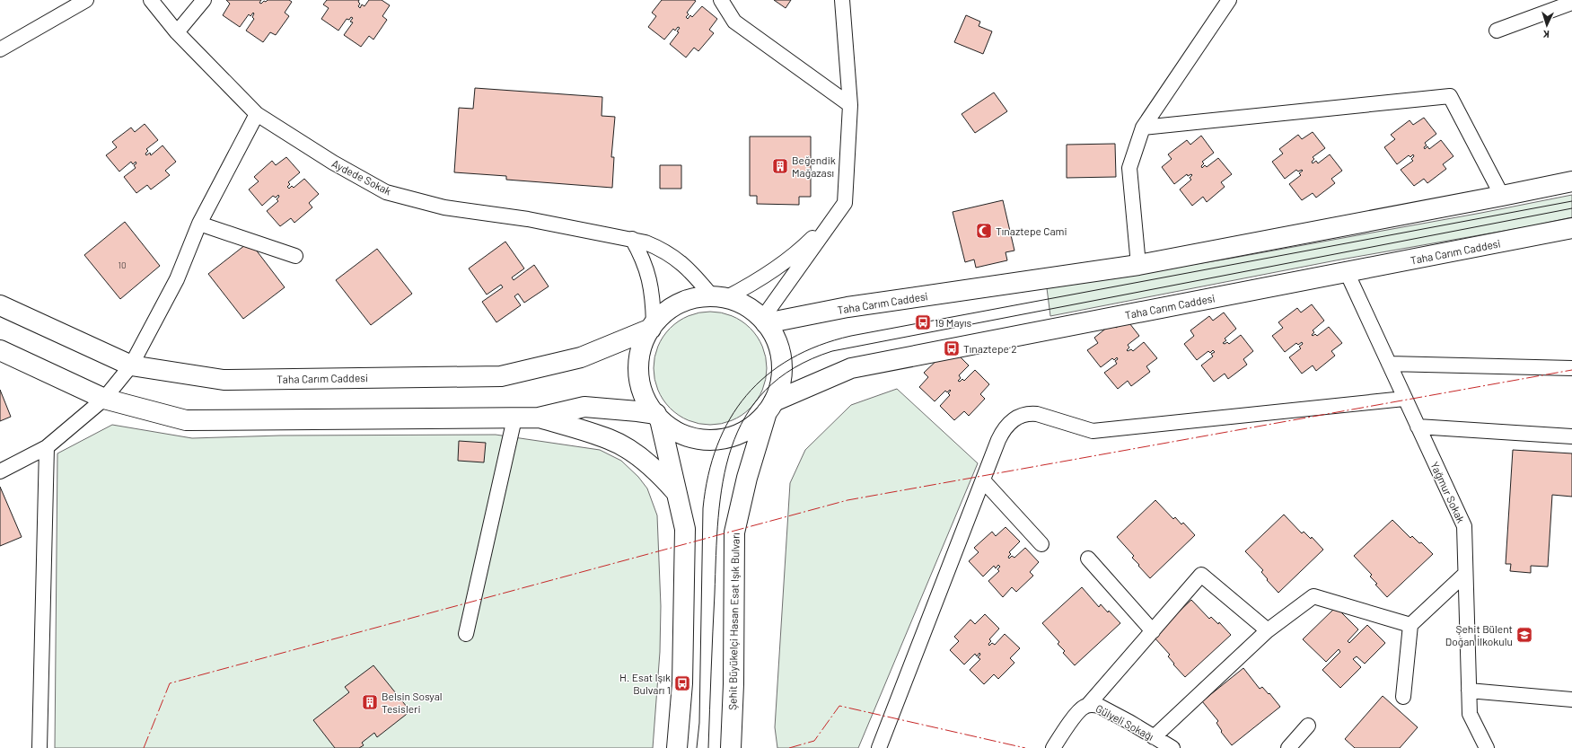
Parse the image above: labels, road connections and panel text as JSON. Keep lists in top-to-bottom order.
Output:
{
  "streets": {
    "main road": ["Taha Carım Caddesi", "Şehit Büyükelçi Hasan Esat Işık Bulvarı"],
    "street": ["Aydede Sokak", "Yağmur Sokak", "Gülyeli Sokağı"]
  },
  "crossings": [
    ["Aydede Sokak", "Şehit Büyükelçi Hasan Esat Işık Bulvarı"],
    ["Taha Carım Caddesi", "Yağmur Sokak"],
    ["Taha Carım Caddesi", "Şehit Büyükelçi Hasan Esat Işık Bulvarı"]
  ],
  "places": {
    "building": ["Beğendik Mağazası", "Belsin Sosyal Tesisleri"],
    "mosque": ["Tınaztepe Cami"],
    "bus stop": ["19 Mayıs", "Tınaztepe 2", "H. Esat Işık Bulvarı 1"],
    "school or university": ["Şehit Bülent Doğan İlkokulu"]
  },
  "house_numbers": ["10"],
  "north": "bottom"
}
